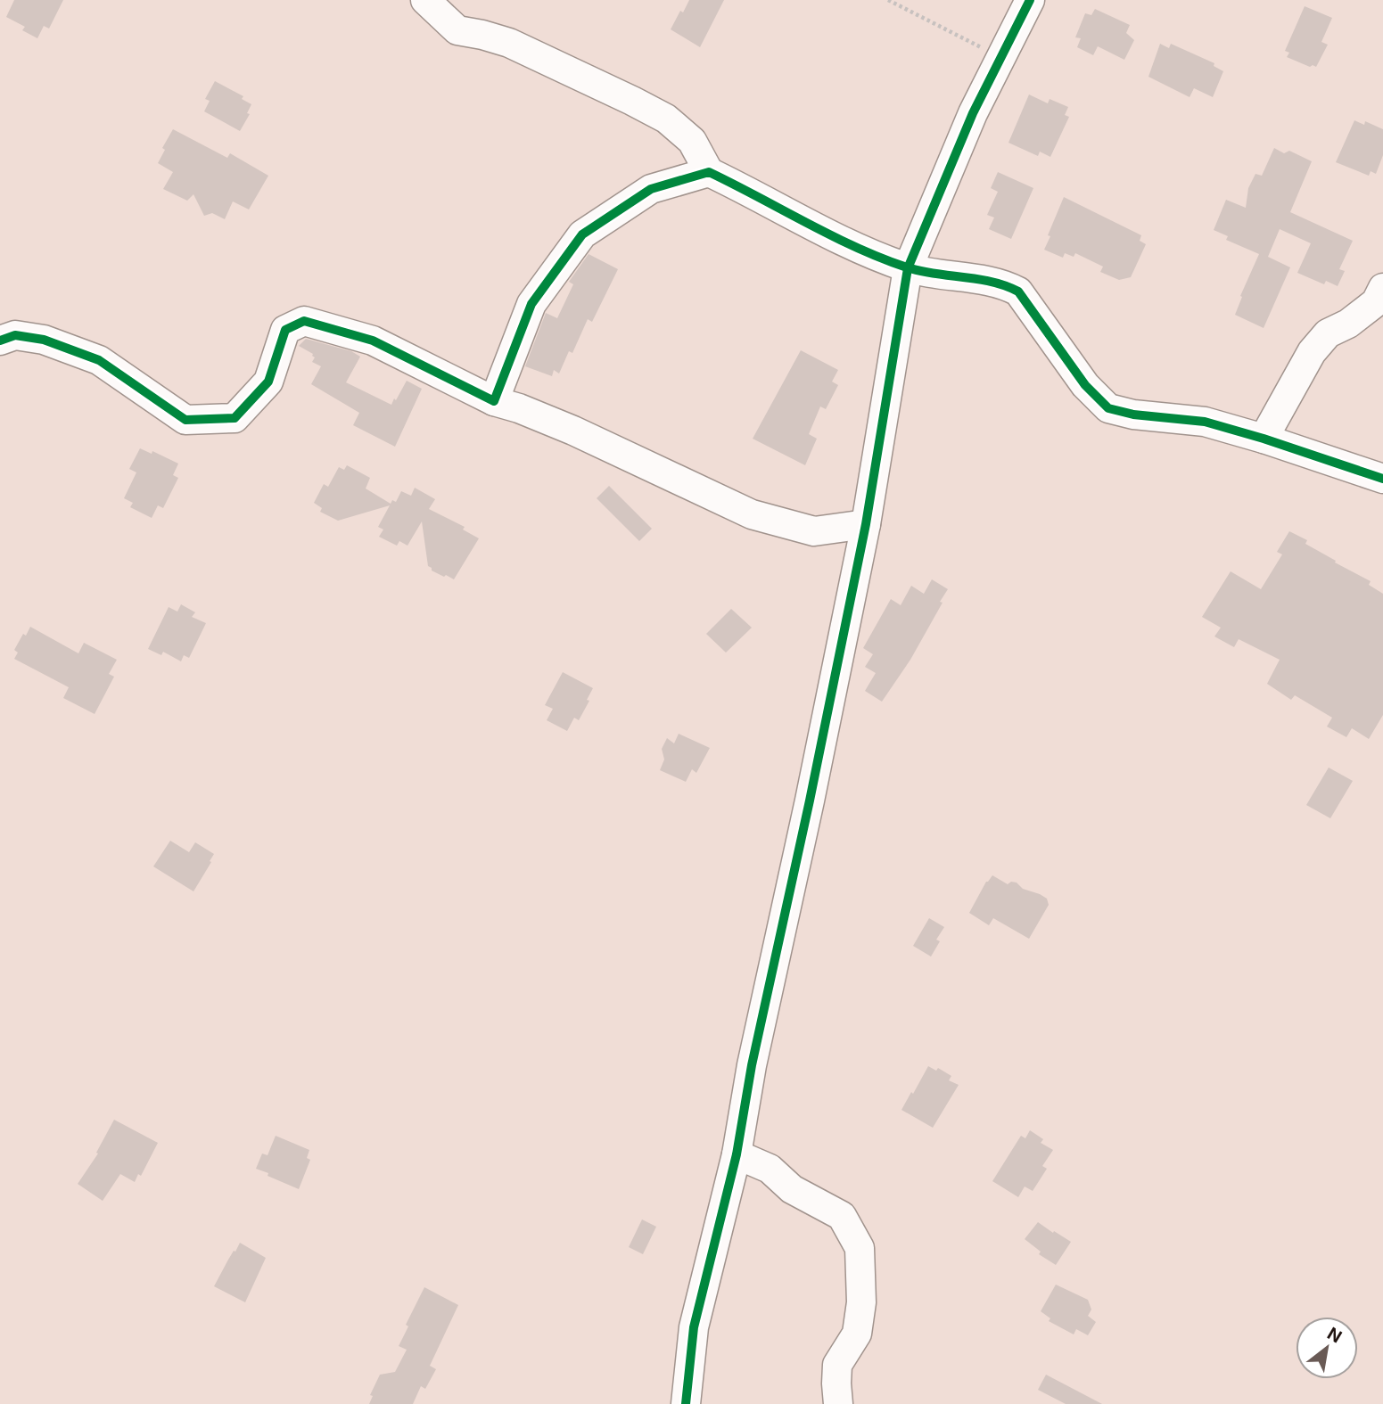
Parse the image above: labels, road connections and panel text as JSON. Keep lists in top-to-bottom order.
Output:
{
  "north": "top right"
}
